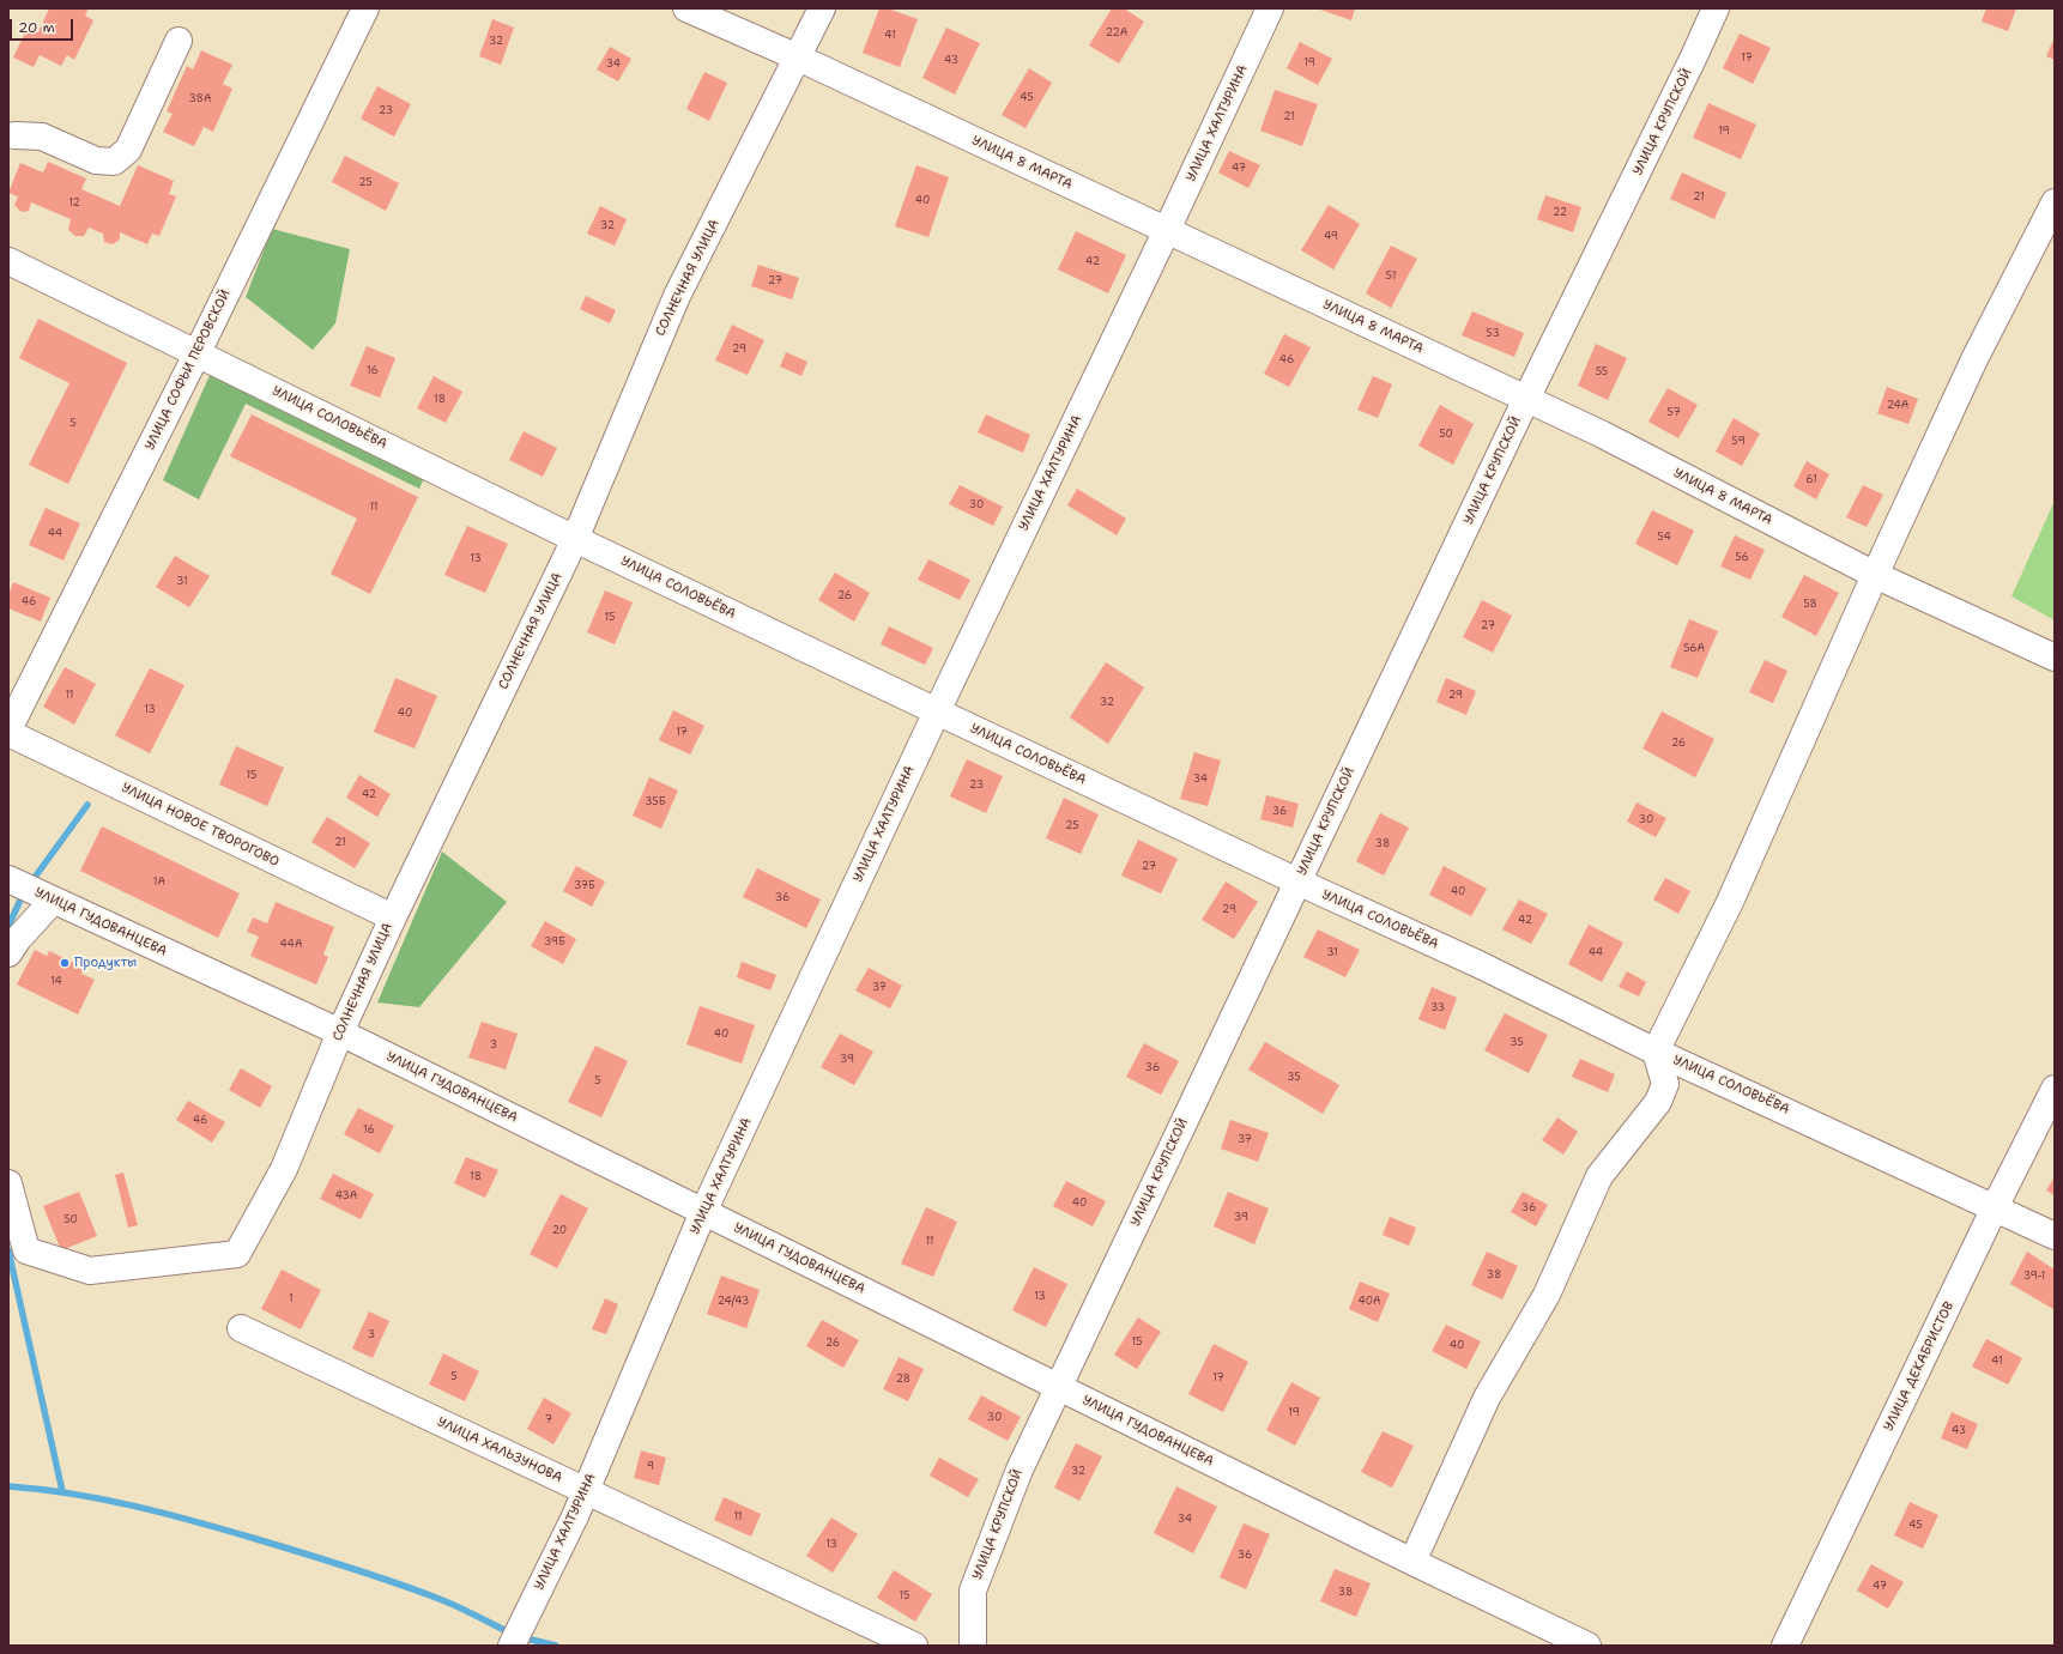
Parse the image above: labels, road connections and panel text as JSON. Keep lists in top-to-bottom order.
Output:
{
  "streets": {
    "street": [
      "УЛИЦА КРУПСКОЙ",
      "УЛИЦА ХАЛТУРИНА",
      "УЛИЦА 8 МАРТА",
      "СОЛНЕЧНАЯ УЛИЦА",
      "УЛИЦА СОФЬИ ПЕРОВСКОЙ",
      "УЛИЦА СОЛОВЬЁВА",
      "УЛИЦА НОВОЕ ТВОРОГОВО",
      "УЛИЦА ГУДОВАНЦЕВА",
      "УЛИЦА ДЕКАБРИСТОВ",
      "УЛИЦА ХАЛЬЗУНОВА"
    ]
  },
  "crossings": [
    ["УЛИЦА КРУПСКОЙ", "УЛИЦА 8 МАРТА"],
    ["УЛИЦА КРУПСКОЙ", "УЛИЦА СОЛОВЬЁВА"],
    ["УЛИЦА КРУПСКОЙ", "УЛИЦА ГУДОВАНЦЕВА"],
    ["УЛИЦА ХАЛТУРИНА", "УЛИЦА 8 МАРТА"],
    ["УЛИЦА ХАЛТУРИНА", "УЛИЦА СОЛОВЬЁВА"],
    ["УЛИЦА ХАЛТУРИНА", "УЛИЦА ГУДОВАНЦЕВА"],
    ["УЛИЦА ХАЛТУРИНА", "УЛИЦА ХАЛЬЗУНОВА"],
    ["УЛИЦА 8 МАРТА", "СОЛНЕЧНАЯ УЛИЦА"],
    ["СОЛНЕЧНАЯ УЛИЦА", "УЛИЦА СОЛОВЬЁВА"],
    ["СОЛНЕЧНАЯ УЛИЦА", "УЛИЦА НОВОЕ ТВОРОГОВО"],
    ["СОЛНЕЧНАЯ УЛИЦА", "УЛИЦА ГУДОВАНЦЕВА"],
    ["УЛИЦА СОФЬИ ПЕРОВСКОЙ", "УЛИЦА СОЛОВЬЁВА"],
    ["УЛИЦА СОФЬИ ПЕРОВСКОЙ", "УЛИЦА НОВОЕ ТВОРОГОВО"],
    ["УЛИЦА СОЛОВЬЁВА", "УЛИЦА ДЕКАБРИСТОВ"]
  ],
  "places": ["Продукты"],
  "house_numbers": [
    "22А",
    "41",
    "32",
    "17",
    "43",
    "19",
    "34",
    "45",
    "38А",
    "23",
    "21",
    "19",
    "47",
    "25",
    "21",
    "40",
    "12",
    "22",
    "32",
    "49",
    "42",
    "51",
    "27",
    "53",
    "29",
    "46",
    "16",
    "55",
    "18",
    "24А",
    "57",
    "5",
    "50",
    "59",
    "61",
    "30",
    "11",
    "44",
    "54",
    "56",
    "13",
    "31",
    "26",
    "46",
    "58",
    "15",
    "27",
    "56А",
    "11",
    "29",
    "32",
    "13",
    "40",
    "17",
    "26",
    "15",
    "34",
    "23",
    "42",
    "35Б",
    "36",
    "30",
    "25",
    "21",
    "38",
    "27",
    "1А",
    "37Б",
    "40",
    "36",
    "29",
    "42",
    "39Б",
    "44А",
    "31",
    "44",
    "14",
    "37",
    "33",
    "40",
    "35",
    "3",
    "39",
    "36",
    "35",
    "5",
    "46",
    "16",
    "37",
    "18",
    "43А",
    "40",
    "36",
    "39",
    "50",
    "20",
    "11",
    "38",
    "39-1",
    "13",
    "1",
    "24/43",
    "40А",
    "3",
    "15",
    "26",
    "40",
    "41",
    "5",
    "17",
    "28",
    "19",
    "30",
    "7",
    "43",
    "9",
    "32",
    "11",
    "34",
    "45",
    "13",
    "36",
    "47",
    "38",
    "15"
  ],
  "scale_bar": "20 m"
}
